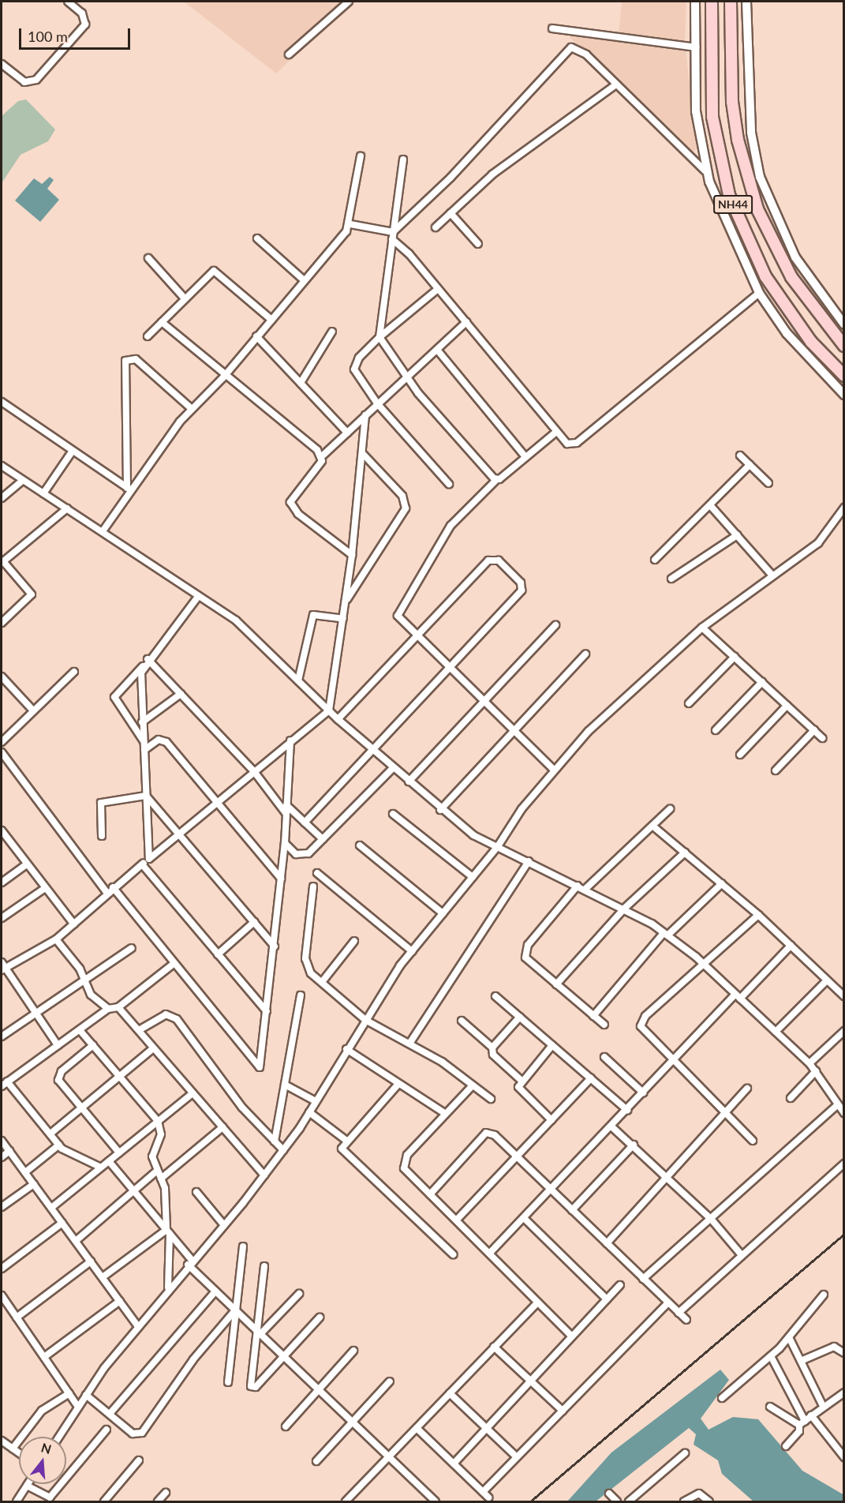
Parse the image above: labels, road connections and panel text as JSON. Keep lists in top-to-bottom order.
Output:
{
  "streets": {
    "highway": ["NH44"]
  },
  "scale_bar": "100 m",
  "north": "top"
}
